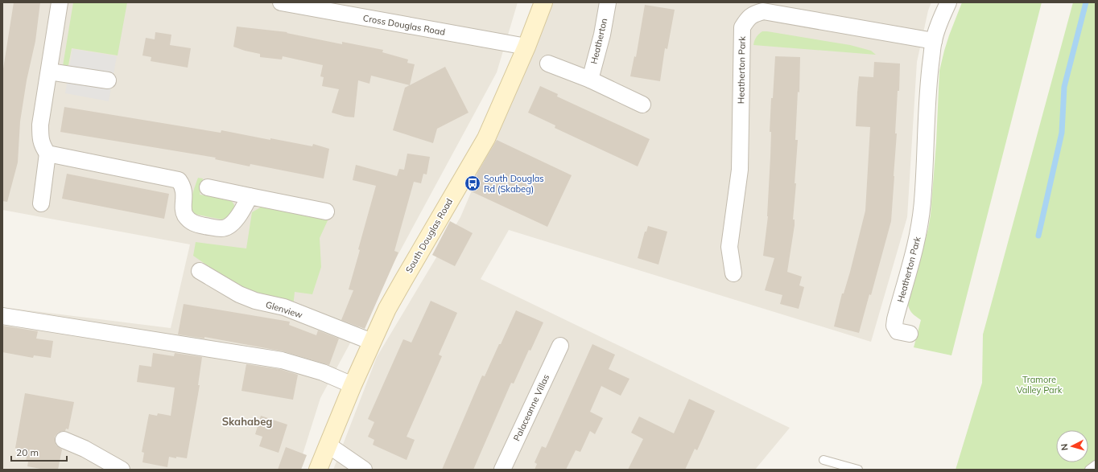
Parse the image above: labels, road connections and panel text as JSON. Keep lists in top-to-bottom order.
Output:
{
  "streets": {
    "main road": ["South Douglas Road"],
    "street": [
      "Cross Douglas Road",
      "Heatherton",
      "Heatherton Park",
      "Glenview",
      "Palaceanne Villas"
    ]
  },
  "crossings": [
    ["Cross Douglas Road", "South Douglas Road"],
    ["South Douglas Road", "Glenview"]
  ],
  "districts": ["Skahabeg"],
  "parks": ["Tramore Valley Park"],
  "places": {
    "bus stop": ["South Douglas Rd (Skabeg)"]
  },
  "scale_bar": "20 m",
  "north": "left"
}
